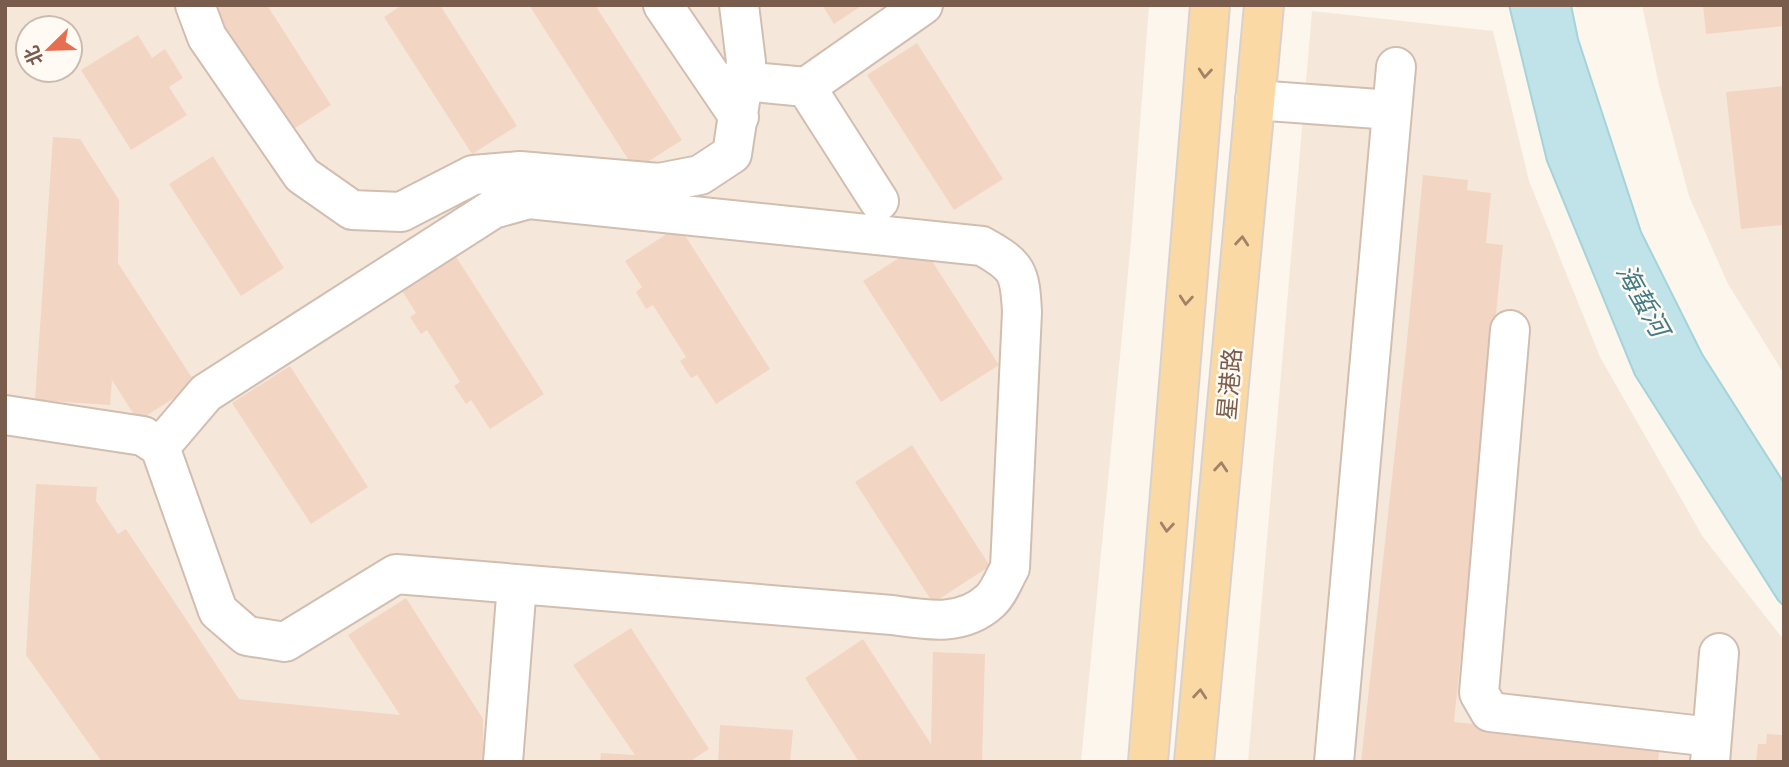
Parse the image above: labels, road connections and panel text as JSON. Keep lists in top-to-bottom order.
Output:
{
  "streets": {
    "main road": ["星港路"]
  },
  "water": ["海蜇河"],
  "north": "bottom left"
}
